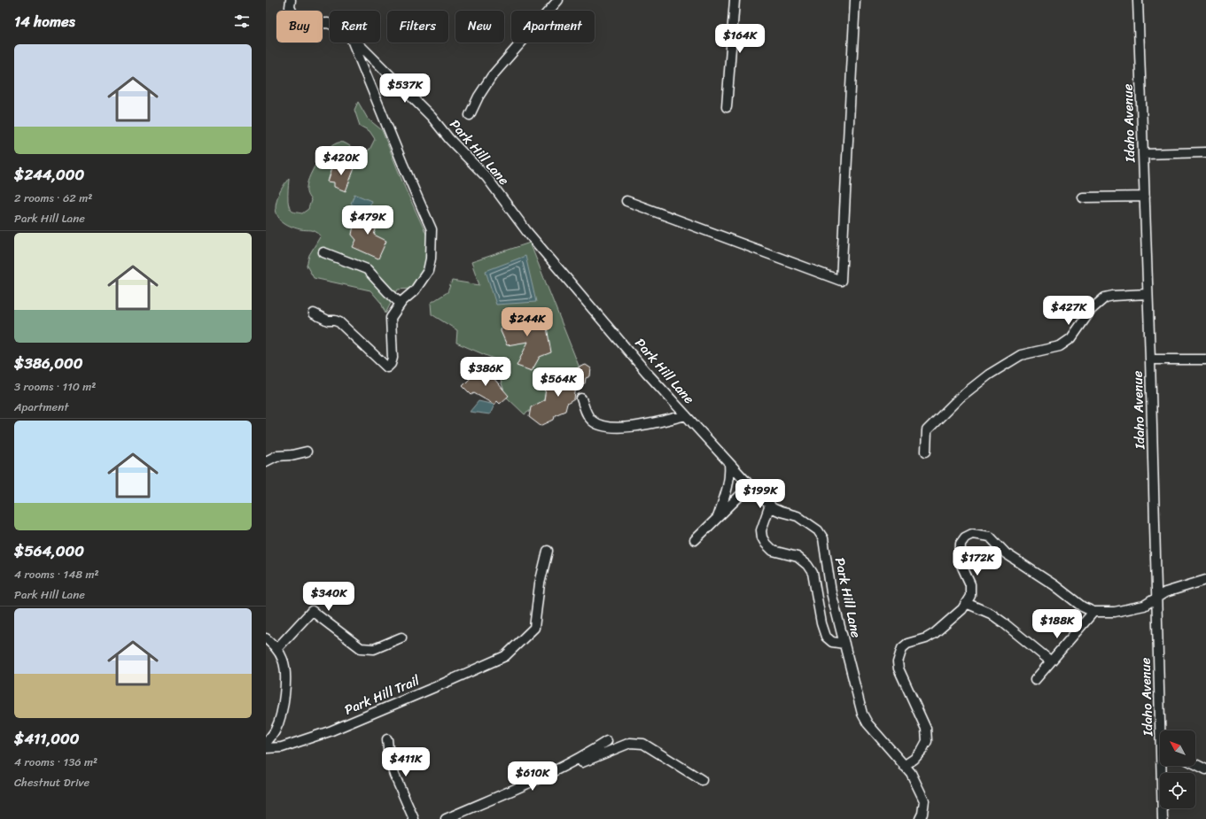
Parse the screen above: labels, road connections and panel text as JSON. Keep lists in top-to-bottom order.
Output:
{
  "streets": {
    "street": ["Idaho Avenue", "Park Hill Lane", "Park Hill Trail"]
  },
  "north": "top left",
  "page": {
    "heading": "14 homes",
    "chip": [
      "Buy",
      "Rent",
      "Filters",
      "New",
      "Apartment"
    ],
    "price": [
      "$164K",
      "$537K",
      "$420K",
      "$479K",
      "$427K",
      "$244K",
      "$386K",
      "$564K",
      "$199K",
      "$172K",
      "$340K",
      "$188K",
      "$411K",
      "$610K"
    ],
    "list": [
      {
        "name": "$244,000",
        "note": "2 rooms · 62 m² · Park Hill Lane"
      },
      {
        "name": "$386,000",
        "note": "3 rooms · 110 m² · Apartment"
      },
      {
        "name": "$564,000",
        "note": "4 rooms · 148 m² · Park Hill Lane"
      },
      {
        "name": "$411,000",
        "note": "4 rooms · 136 m² · Chestnut Drive"
      }
    ]
  }
}
